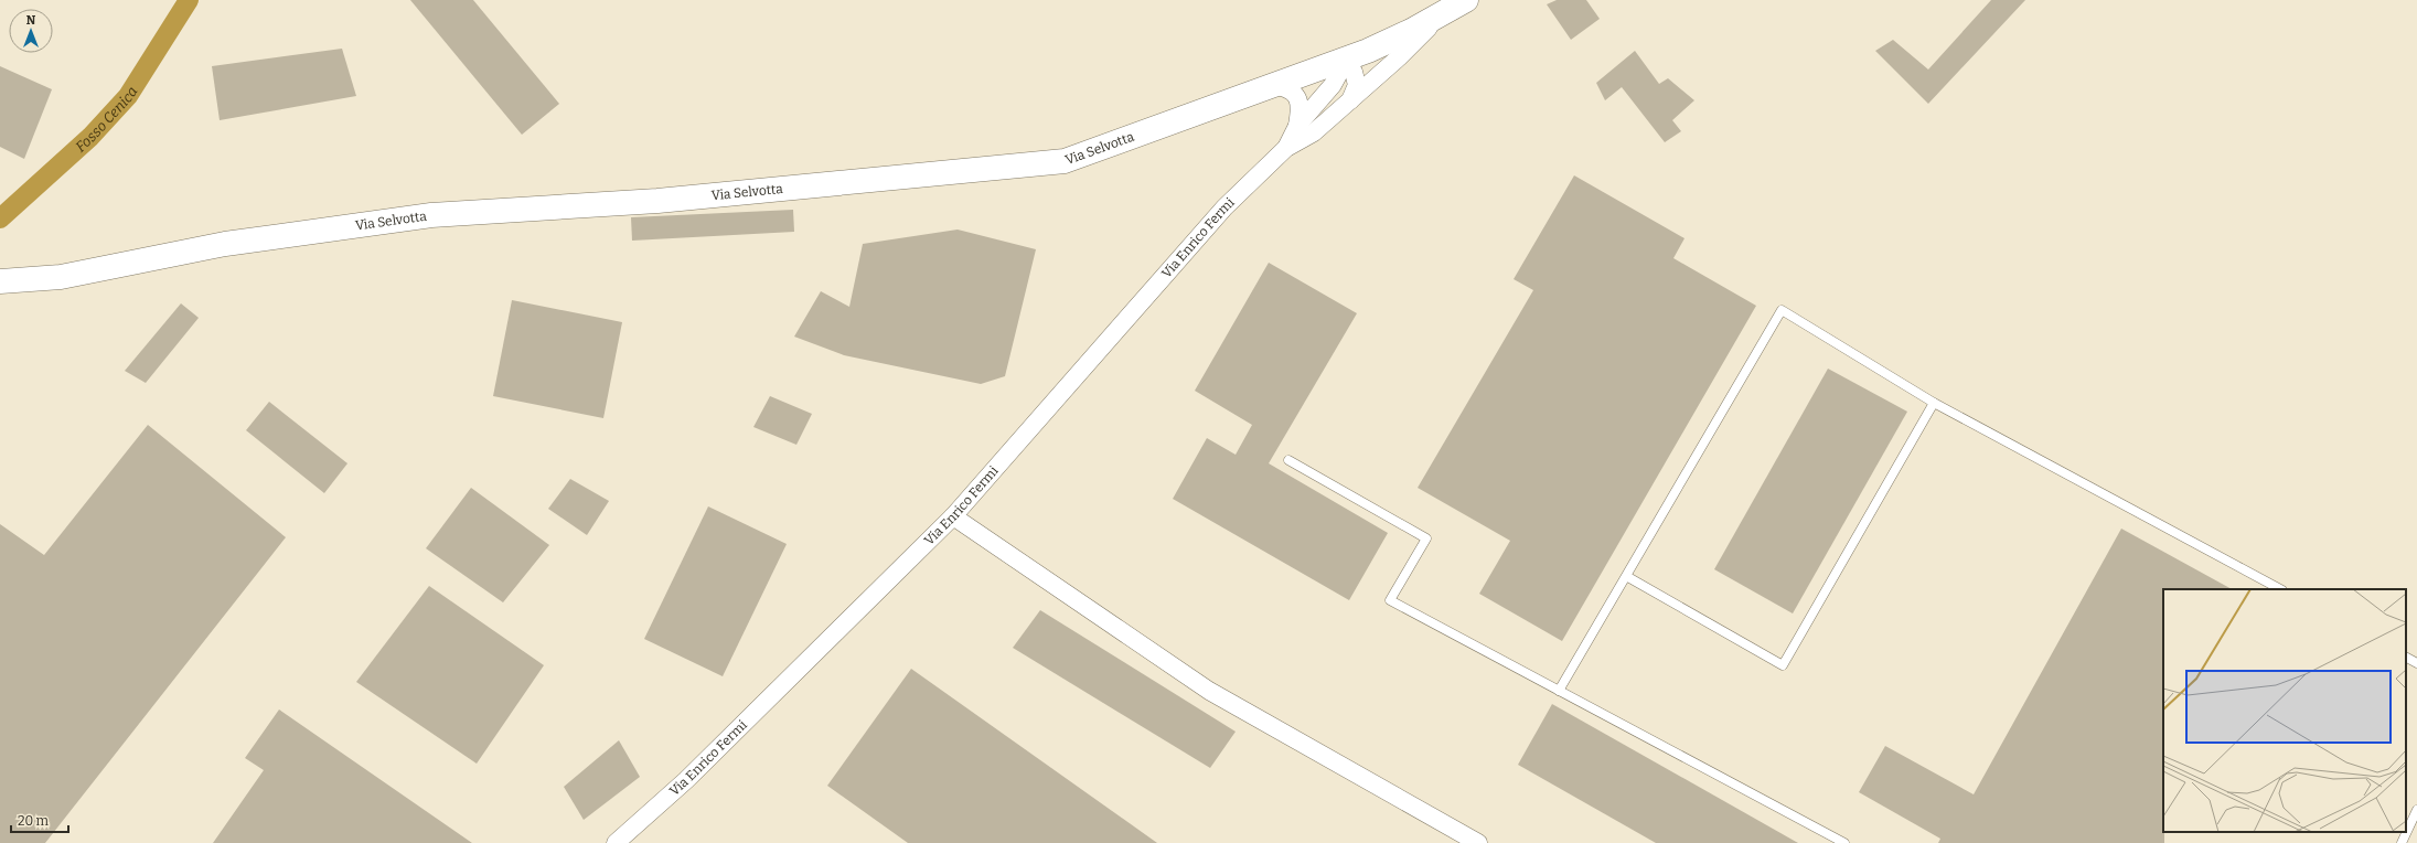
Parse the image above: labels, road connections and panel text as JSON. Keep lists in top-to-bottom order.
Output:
{
  "streets": {
    "street": ["Via Selvotta", "Via Enrico Fermi"]
  },
  "crossings": [
    ["Via Selvotta", "Via Enrico Fermi"]
  ],
  "water": ["Fosso Cenica"],
  "scale_bar": "20 m",
  "north": "top"
}
